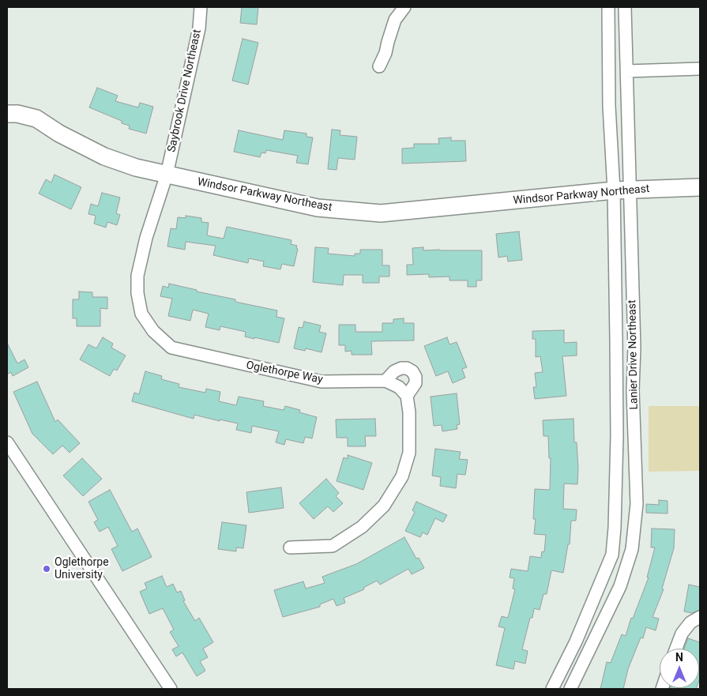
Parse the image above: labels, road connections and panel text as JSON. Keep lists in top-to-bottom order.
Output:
{
  "streets": {
    "street": [
      "Saybrook Drive Northeast",
      "Windsor Parkway Northeast",
      "Lanier Drive Northeast",
      "Oglethorpe Way"
    ]
  },
  "crossings": [
    ["Saybrook Drive Northeast", "Windsor Parkway Northeast"],
    ["Saybrook Drive Northeast", "Oglethorpe Way"],
    ["Windsor Parkway Northeast", "Lanier Drive Northeast"],
    ["Windsor Parkway Northeast", "Oglethorpe Way"]
  ],
  "places": ["Oglethorpe University"],
  "north": "top"
}
